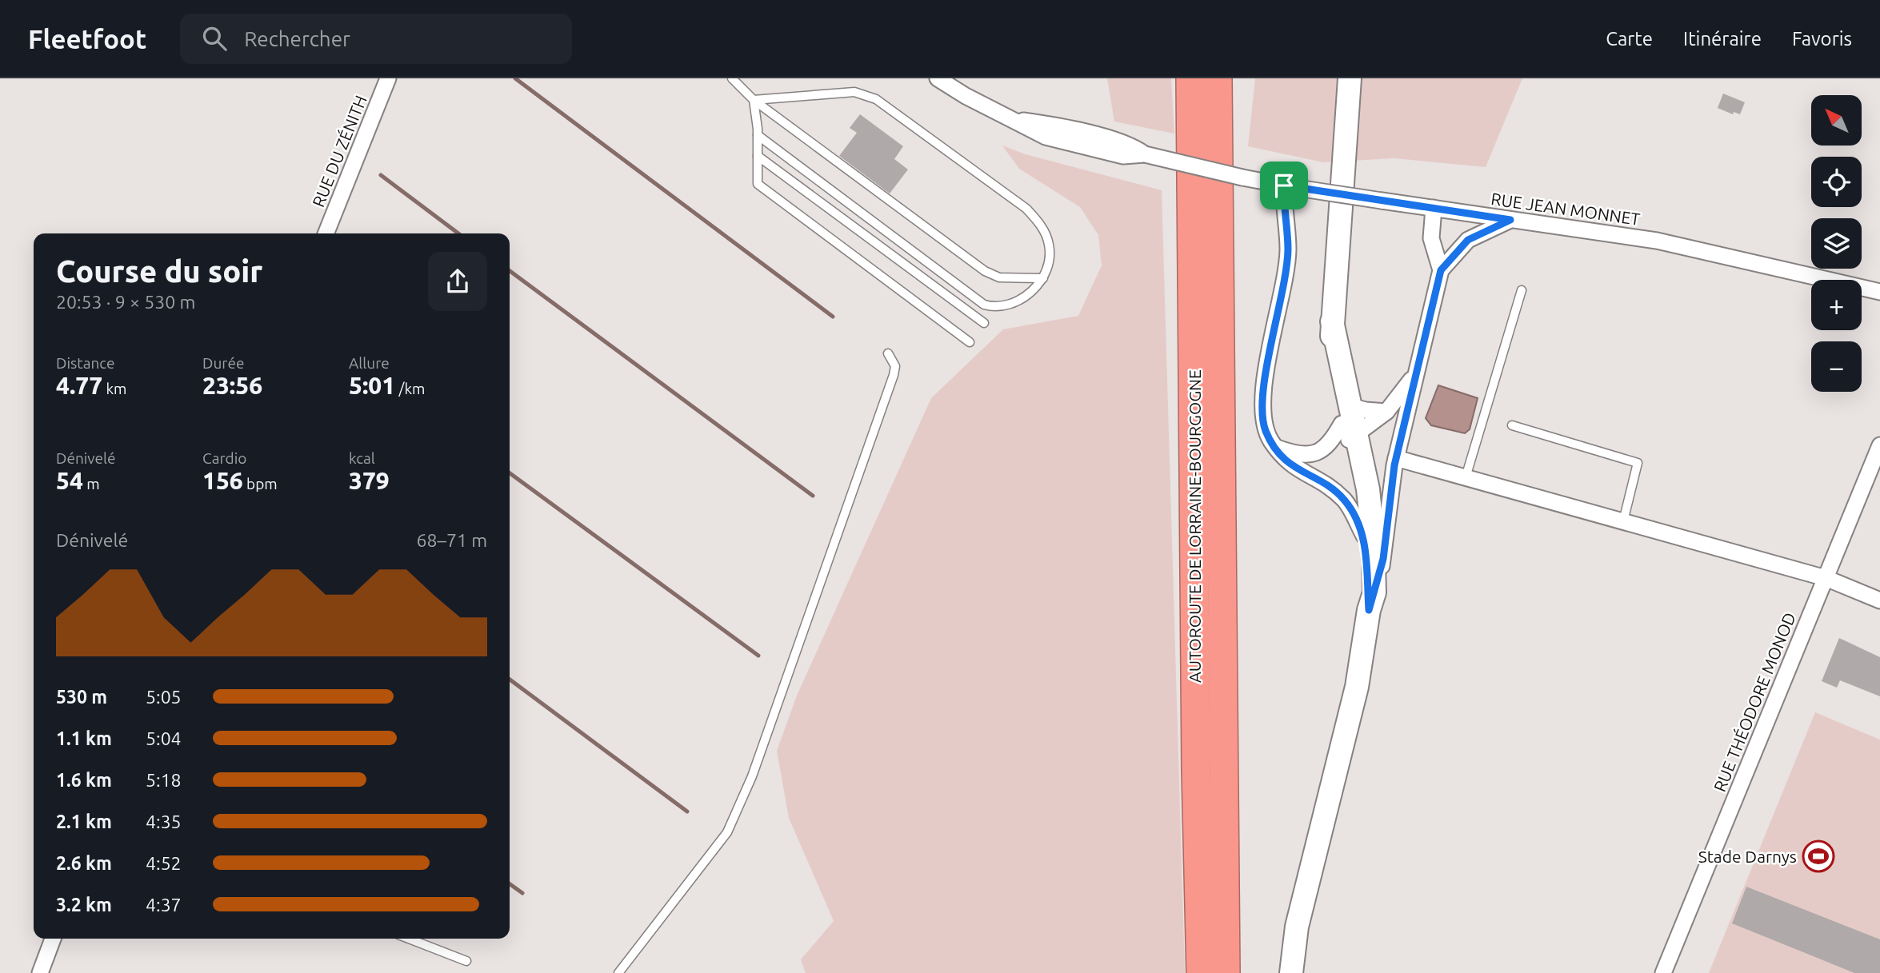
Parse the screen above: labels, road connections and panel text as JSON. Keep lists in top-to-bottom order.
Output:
{
  "streets": {
    "highway": ["AUTOROUTE DE LORRAINE-BOURGOGNE"],
    "street": ["RUE DU ZÉNITH", "RUE JEAN MONNET", "RUE THÉODORE MONOD"]
  },
  "places": {
    "sports": ["Stade Darnys"]
  },
  "north": "top left",
  "page": {
    "header": "Fleetfoot",
    "search": "Rechercher",
    "nav": ["Carte", "Itinéraire", "Favoris"],
    "map_buttons": ["+", "−"],
    "heading": ["Course du soir", "20:53 · 9 × 530 m"],
    "stats": [
      ["Distance", "4.77 km"],
      ["Durée", "23:56"],
      ["Allure", "5:01 /km"],
      ["Dénivelé", "54 m"],
      ["Cardio", "156 bpm"],
      ["kcal", "379"]
    ],
    "chart": ["Dénivelé", "68–71 m"],
    "list": [
      {
        "name": "530 m",
        "note": "5:05"
      },
      {
        "name": "1.1 km",
        "note": "5:04"
      },
      {
        "name": "1.6 km",
        "note": "5:18"
      },
      {
        "name": "2.1 km",
        "note": "4:35"
      },
      {
        "name": "2.6 km",
        "note": "4:52"
      },
      {
        "name": "3.2 km",
        "note": "4:37"
      }
    ]
  }
}
